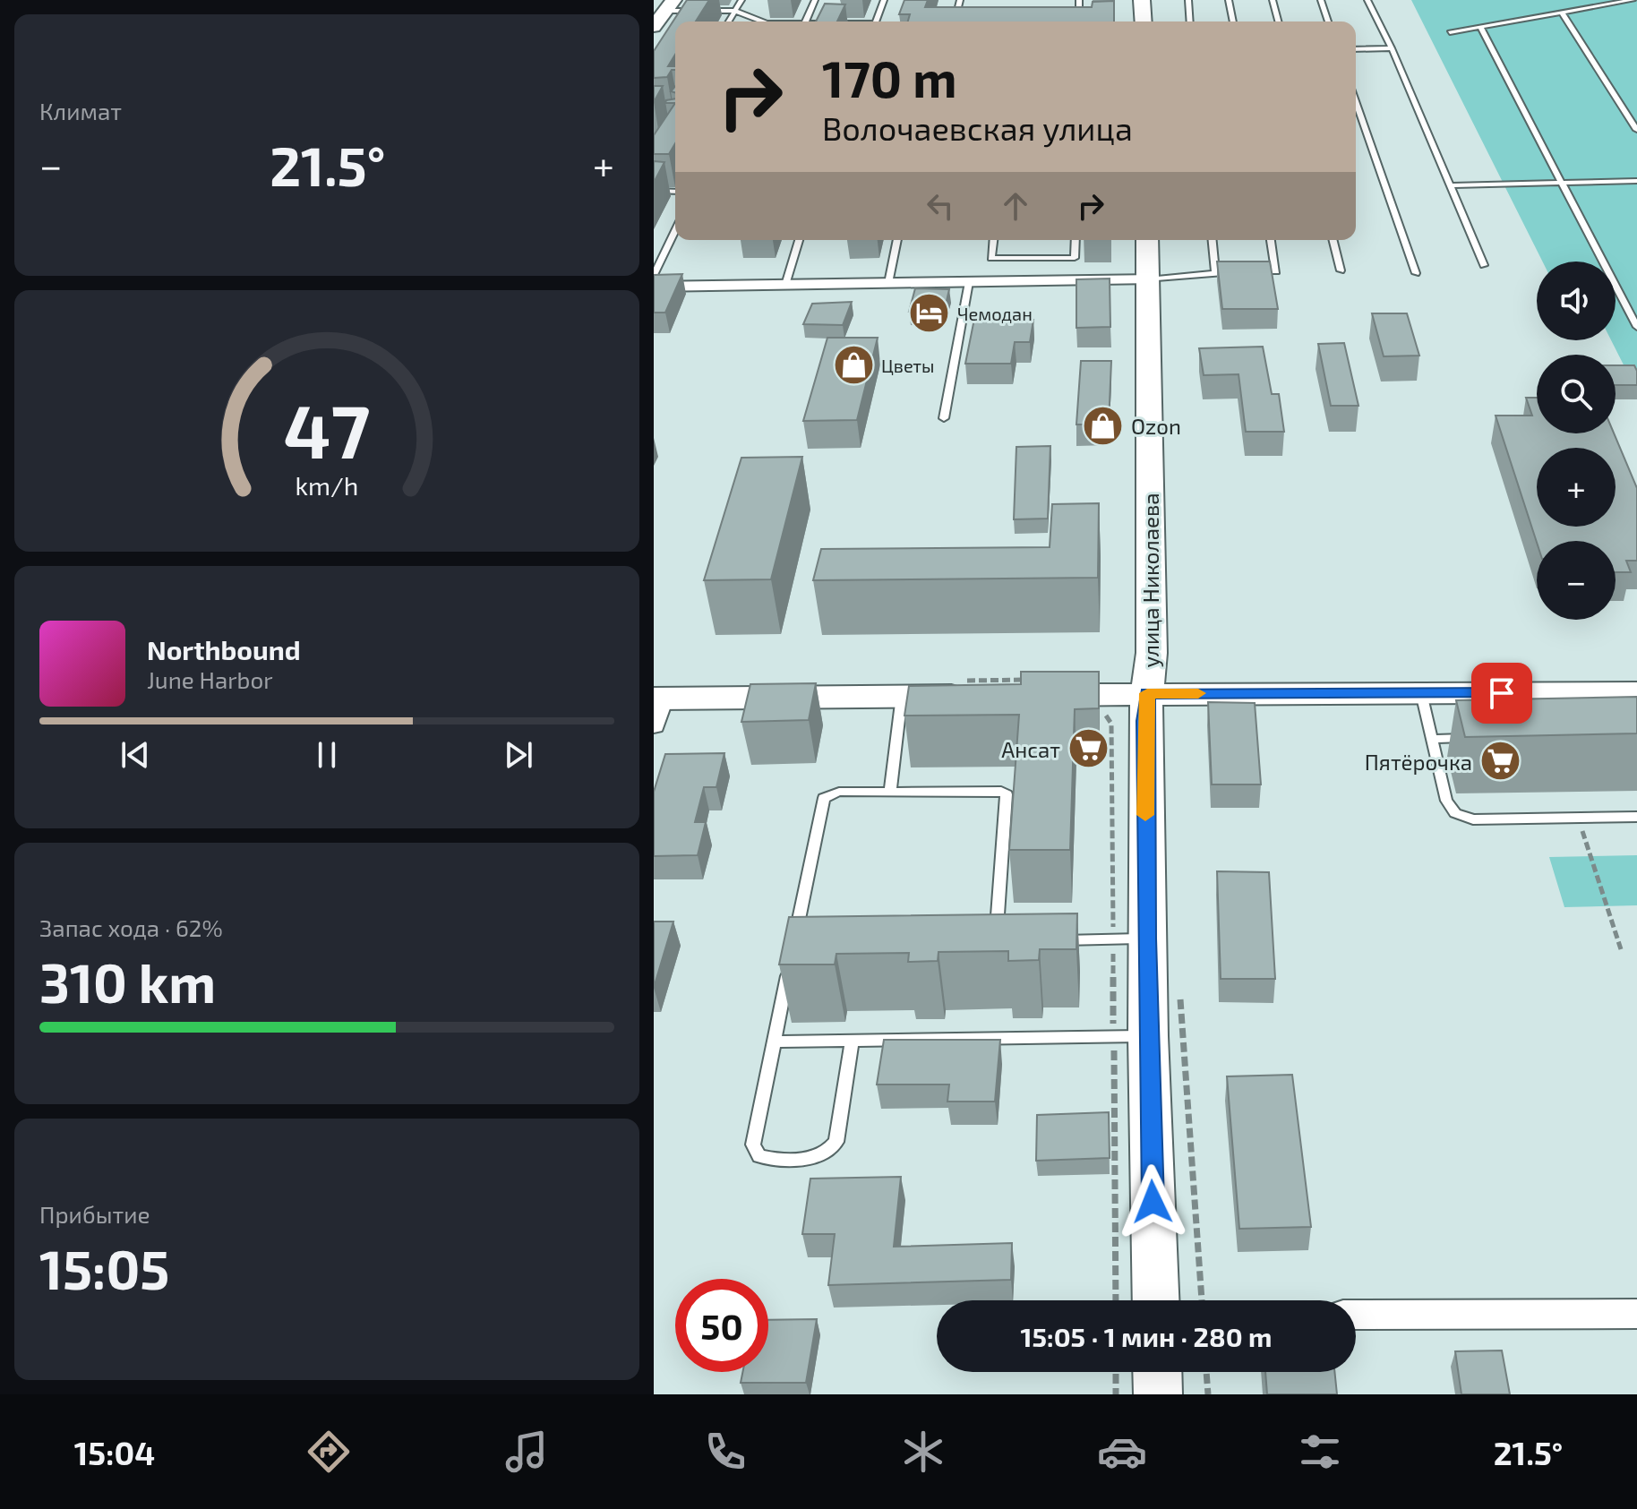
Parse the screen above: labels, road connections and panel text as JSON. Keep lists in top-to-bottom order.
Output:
{
  "streets": {
    "main road": ["улица Николаева"]
  },
  "places": {
    "hotel": ["Чемодан"],
    "shop": ["Цветы", "Ozon"],
    "supermarket": ["Ансат", "Пятёрочка"]
  },
  "page": {
    "tile": [
      "Климат",
      ["Запас хода · 62%", "310 km"],
      ["Прибытие", "15:05"]
    ],
    "turn": ["170 m", "Волочаевская улица"],
    "heat": ["−", "21.5°", "+"],
    "map_buttons": ["+", "−"],
    "song": ["Northbound", "June Harbor"],
    "limit": "50",
    "trip": "15:05 · 1 мин · 280 m",
    "tabs": ["15:04", "21.5°"],
    "gauge": ["47", "km/h"]
  }
}
